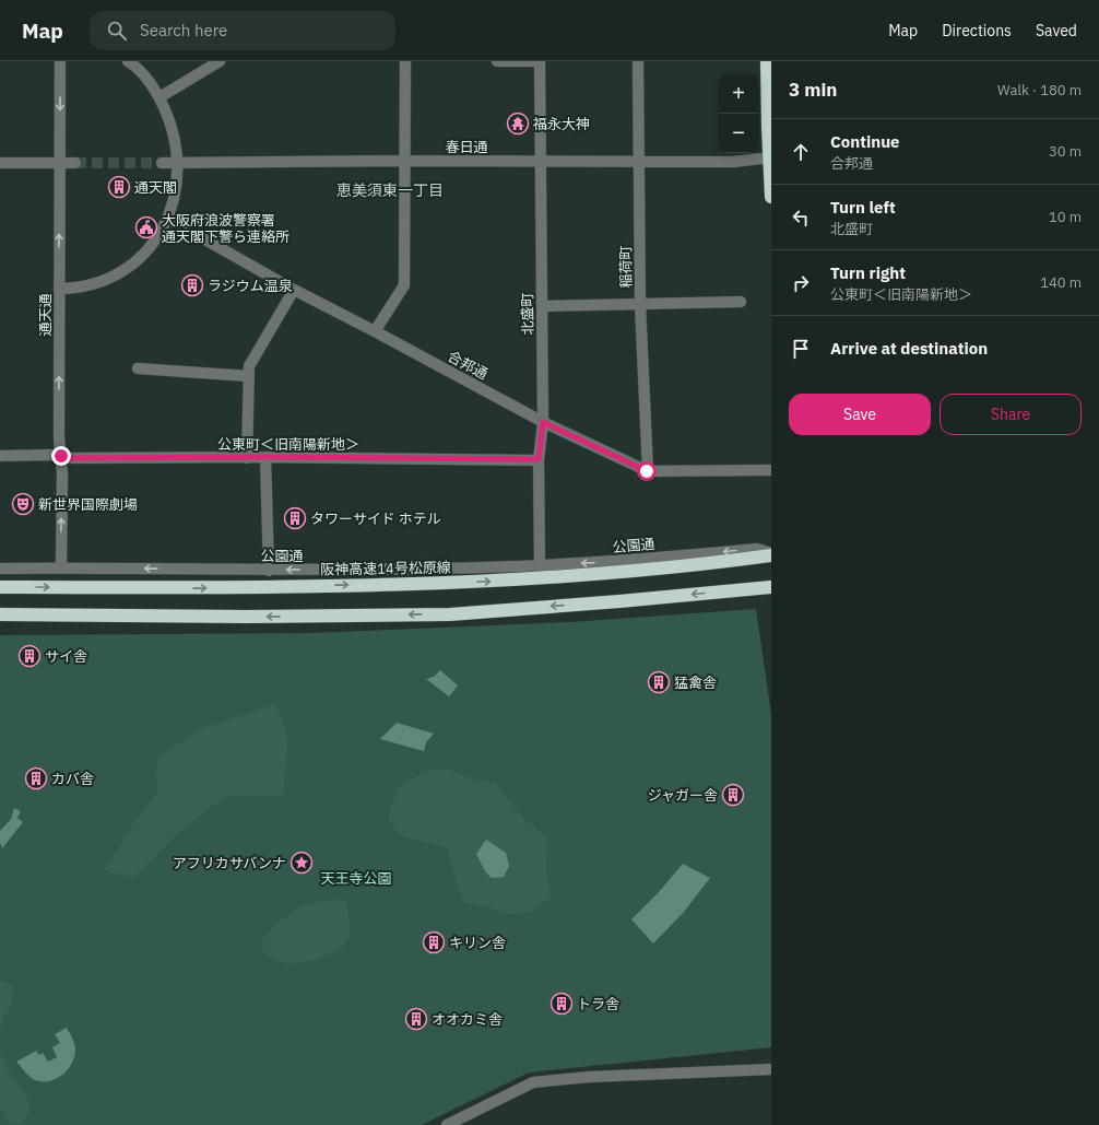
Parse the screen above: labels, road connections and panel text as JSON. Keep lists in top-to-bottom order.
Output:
{
  "streets": {
    "highway": ["阪神高速14号松原線"],
    "street": [
      "春日通",
      "稲荷町",
      "北盛町",
      "通天通",
      "合邦通",
      "公東町＜旧南陽新地＞",
      "公園通"
    ]
  },
  "crossings": [
    ["春日通", "稲荷町"],
    ["春日通", "北盛町"],
    ["稲荷町", "合邦通"],
    ["北盛町", "合邦通"],
    ["北盛町", "公東町＜旧南陽新地＞"],
    ["北盛町", "公園通"],
    ["通天通", "公東町＜旧南陽新地＞"],
    ["通天通", "公園通"],
    ["公園通", "阪神高速14号松原線"]
  ],
  "one_way": ["公園通"],
  "districts": ["恵美須東一丁目"],
  "parks": ["天王寺公園"],
  "places": {
    "temple": ["福永大神"],
    "building": [
      "通天閣",
      "ラジウム温泉",
      "タワーサイド ホテル",
      "サイ舎",
      "猛禽舎",
      "カバ舎",
      "ジャガー舎",
      "キリン舎",
      "トラ舎",
      "オオカミ舎"
    ],
    "public building": ["大阪府浪波警察署 通天閣下警ら連絡所"],
    "theatre": ["新世界国際劇場"],
    "place": ["アフリカサバンナ"]
  },
  "page": {
    "header": "Map",
    "search": "Search here",
    "nav": ["Map", "Directions", "Saved"],
    "heading": ["3 min", "Walk · 180 m"],
    "map_buttons": ["+", "−"],
    "list": [
      ["Continue", "合邦通", "30 m"],
      ["Turn left", "北盛町", "10 m"],
      ["Turn right", "公東町＜旧南陽新地＞", "140 m"],
      "Arrive at destination"
    ],
    "buttons": ["Save", "Share"]
  }
}
